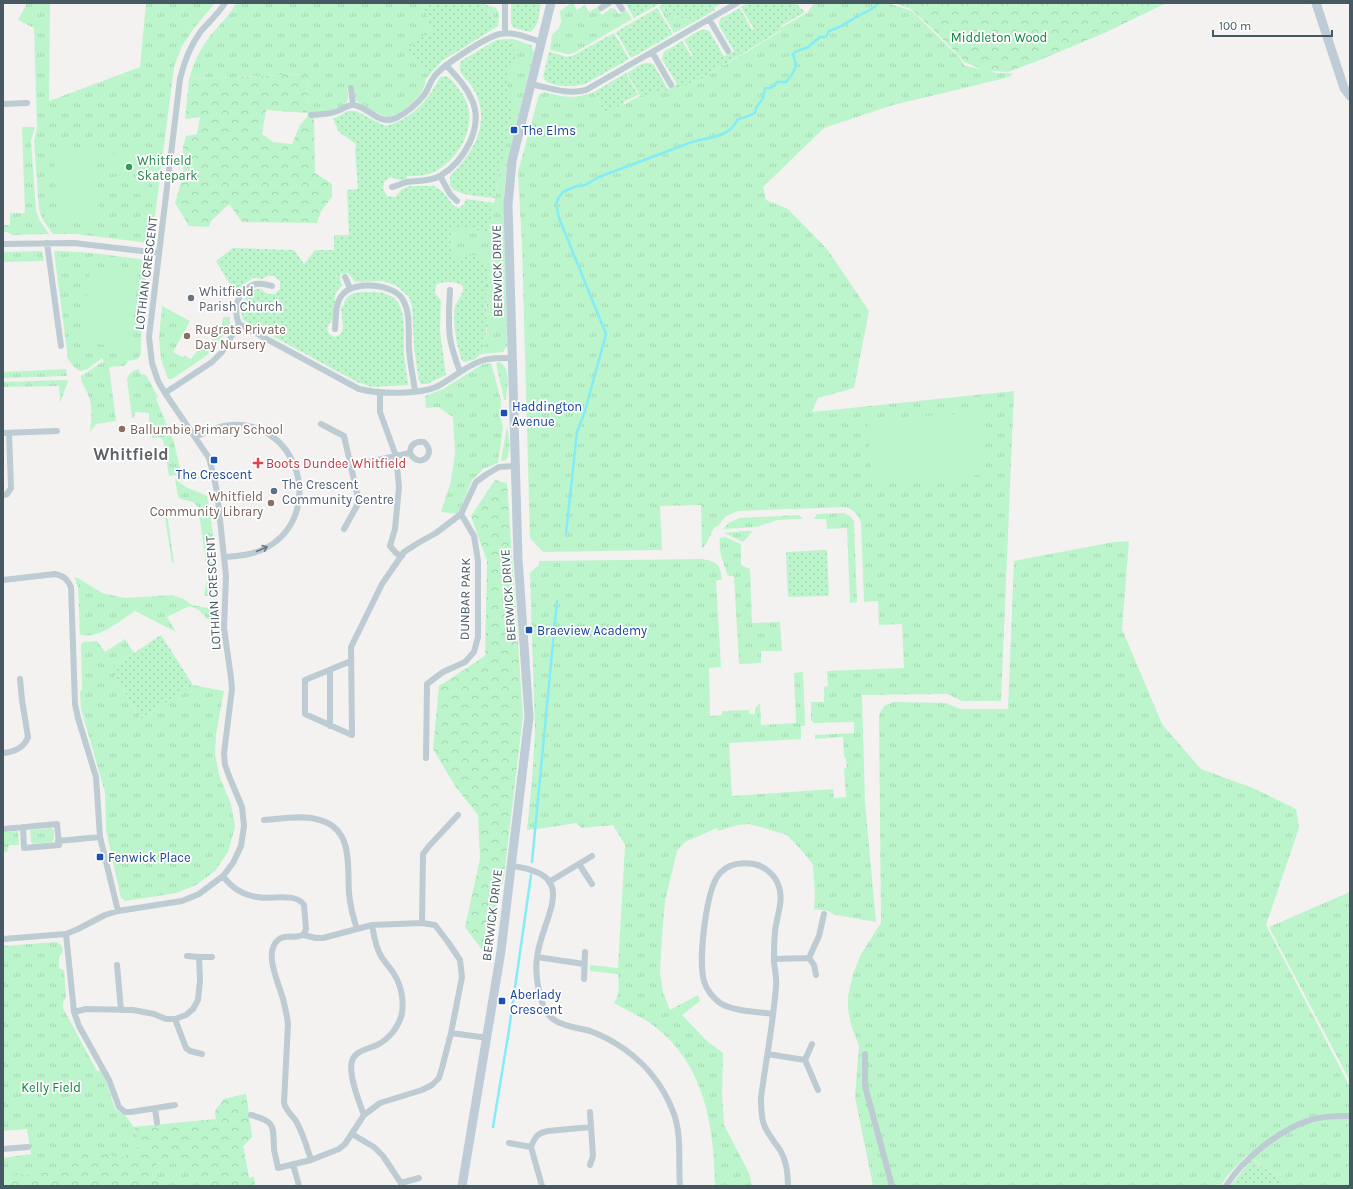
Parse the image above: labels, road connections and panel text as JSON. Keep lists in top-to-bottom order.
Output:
{
  "streets": {
    "street": ["BERWICK DRIVE", "LOTHIAN CRESCENT", "DUNBAR PARK"]
  },
  "districts": ["Whitfield"],
  "parks": ["Middleton Wood", "Kelly Field"],
  "places": {
    "transit": [
      "The Elms",
      "Haddington Avenue",
      "The Crescent",
      "Braeview Academy",
      "Fenwick Place",
      "Aberlady Crescent"
    ],
    "other": [
      "Whitfield Skatepark",
      "Whitfield Parish Church",
      "Rugrats Private Day Nursery",
      "Ballumbie Primary School",
      "The Crescent Community Centre",
      "Whitfield Community Library"
    ],
    "health": ["Boots Dundee Whitfield"]
  },
  "scale_bar": "100 m"
}
